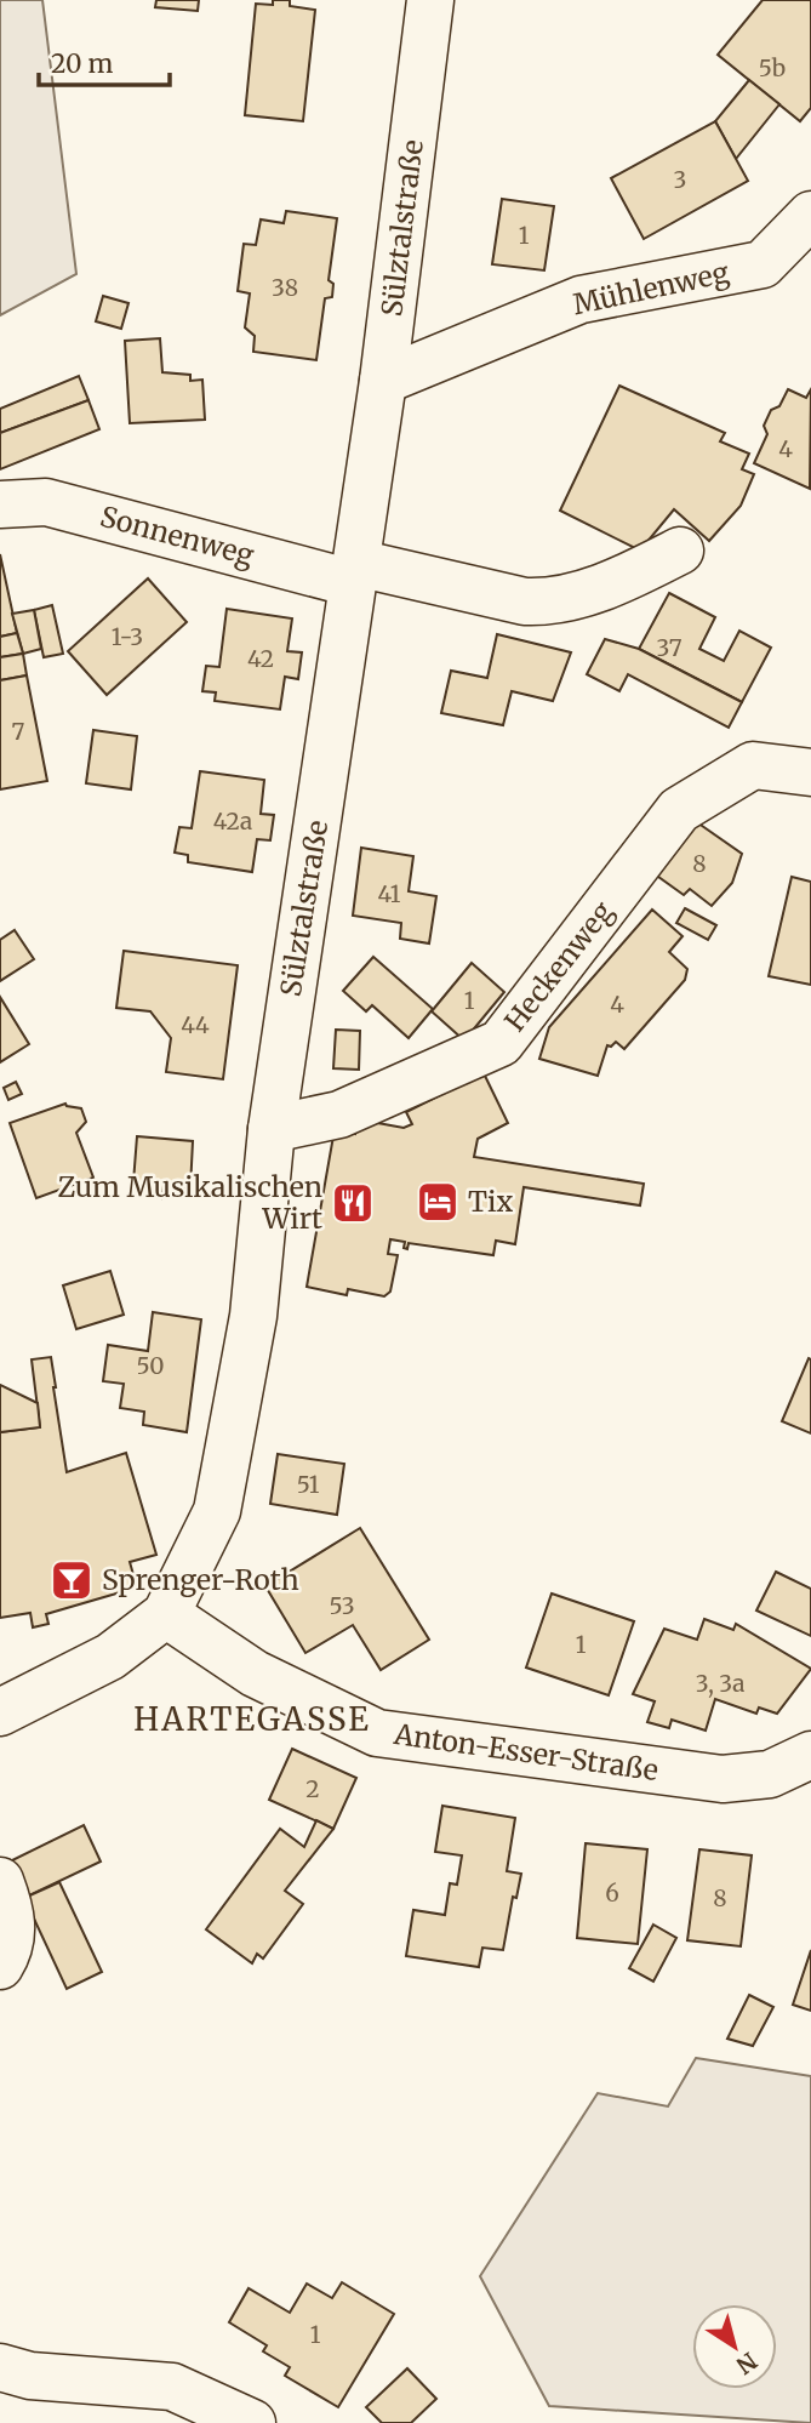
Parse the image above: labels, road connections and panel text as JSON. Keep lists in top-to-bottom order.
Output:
{
  "streets": {
    "street": [
      "Sülztalstraße",
      "Mühlenweg",
      "Sonnenweg",
      "Heckenweg",
      "Anton-Esser-Straße"
    ]
  },
  "crossings": [
    ["Sülztalstraße", "Mühlenweg"],
    ["Sülztalstraße", "Sonnenweg"],
    ["Sülztalstraße", "Heckenweg"],
    ["Sülztalstraße", "Anton-Esser-Straße"]
  ],
  "districts": ["HARTEGASSE"],
  "places": {
    "hotel": ["Tix"],
    "restaurant": ["Zum Musikalischen Wirt"],
    "bar": ["Sprenger-Roth"]
  },
  "house_numbers": [
    "5b",
    "3",
    "1",
    "38",
    "4",
    "1-3",
    "37",
    "42",
    "7",
    "42a",
    "8",
    "41",
    "1",
    "4",
    "44",
    "50",
    "51",
    "53",
    "1",
    "3, 3a",
    "2",
    "6",
    "8",
    "1"
  ],
  "scale_bar": "20 m",
  "north": "bottom right"
}
